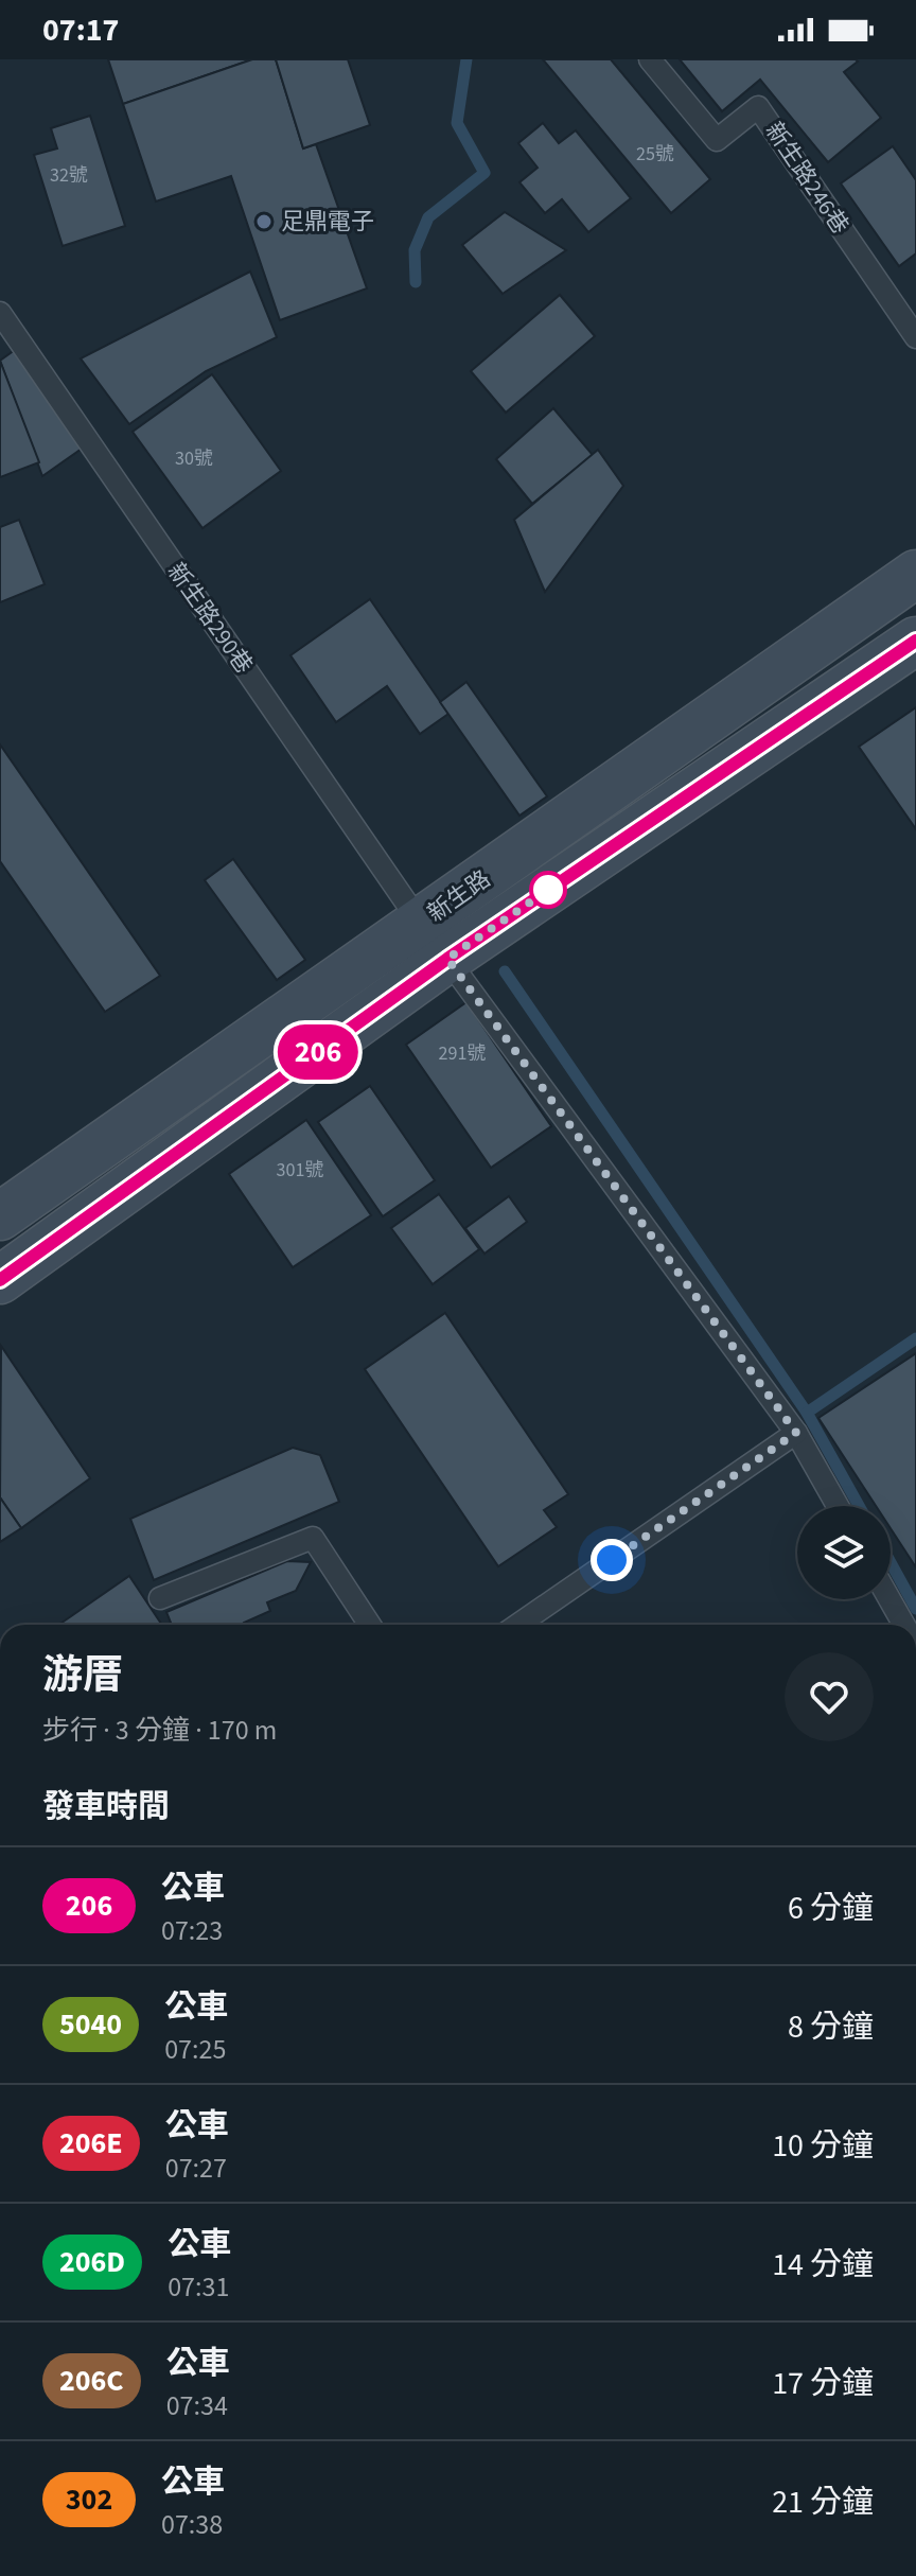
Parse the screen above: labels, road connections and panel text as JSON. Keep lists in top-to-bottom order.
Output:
{
  "streets": {
    "main road": ["新生路"],
    "lane": ["新生路246巷", "新生路290巷"]
  },
  "crossings": [
    ["新生路290巷", "新生路"]
  ],
  "places": ["足鼎電子"],
  "lines": ["bus line 206"],
  "house_numbers": [
    "25號",
    "32號",
    "30號",
    "291號",
    "301號"
  ],
  "page": {
    "status": "07:17",
    "on_map": "206",
    "heading": [
      ["游厝", "步行 · 3 分鐘 · 170 m"],
      "發車時間"
    ],
    "list": [
      {
        "mark": "206",
        "name": "公車",
        "note": "07:23",
        "value": "6 分鐘"
      },
      {
        "mark": "5040",
        "name": "公車",
        "note": "07:25",
        "value": "8 分鐘"
      },
      {
        "mark": "206E",
        "name": "公車",
        "note": "07:27",
        "value": "10 分鐘"
      },
      {
        "mark": "206D",
        "name": "公車",
        "note": "07:31",
        "value": "14 分鐘"
      },
      {
        "mark": "206C",
        "name": "公車",
        "note": "07:34",
        "value": "17 分鐘"
      },
      {
        "mark": "302",
        "name": "公車",
        "note": "07:38",
        "value": "21 分鐘"
      }
    ]
  }
}
